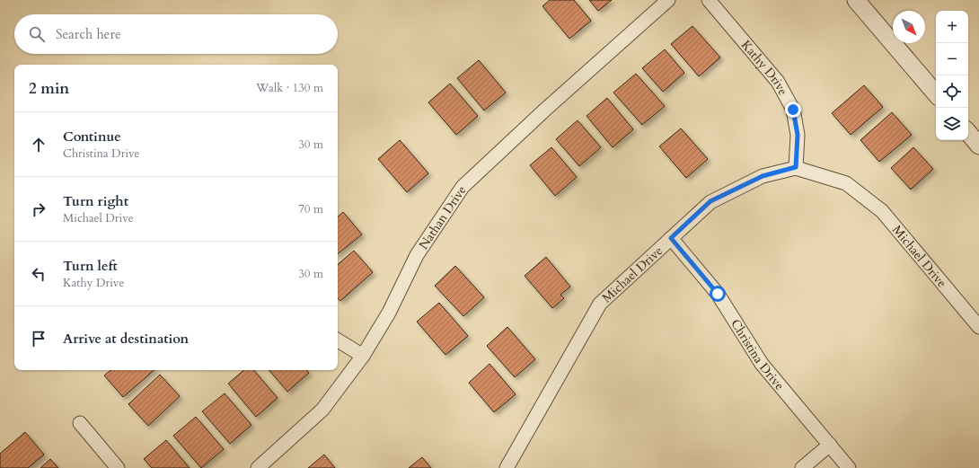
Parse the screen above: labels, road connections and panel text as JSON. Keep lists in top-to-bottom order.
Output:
{
  "streets": {
    "street": [
      "Kathy Drive",
      "Nathan Drive",
      "Michael Drive",
      "Christina Drive"
    ]
  },
  "crossings": [
    ["Kathy Drive", "Michael Drive"],
    ["Michael Drive", "Christina Drive"]
  ],
  "north": "bottom right",
  "page": {
    "map_buttons": ["+", "−"],
    "search": "Search here",
    "heading": ["2 min", "Walk · 130 m"],
    "list": [
      ["Continue", "Christina Drive", "30 m"],
      ["Turn right", "Michael Drive", "70 m"],
      ["Turn left", "Kathy Drive", "30 m"],
      "Arrive at destination"
    ]
  }
}
